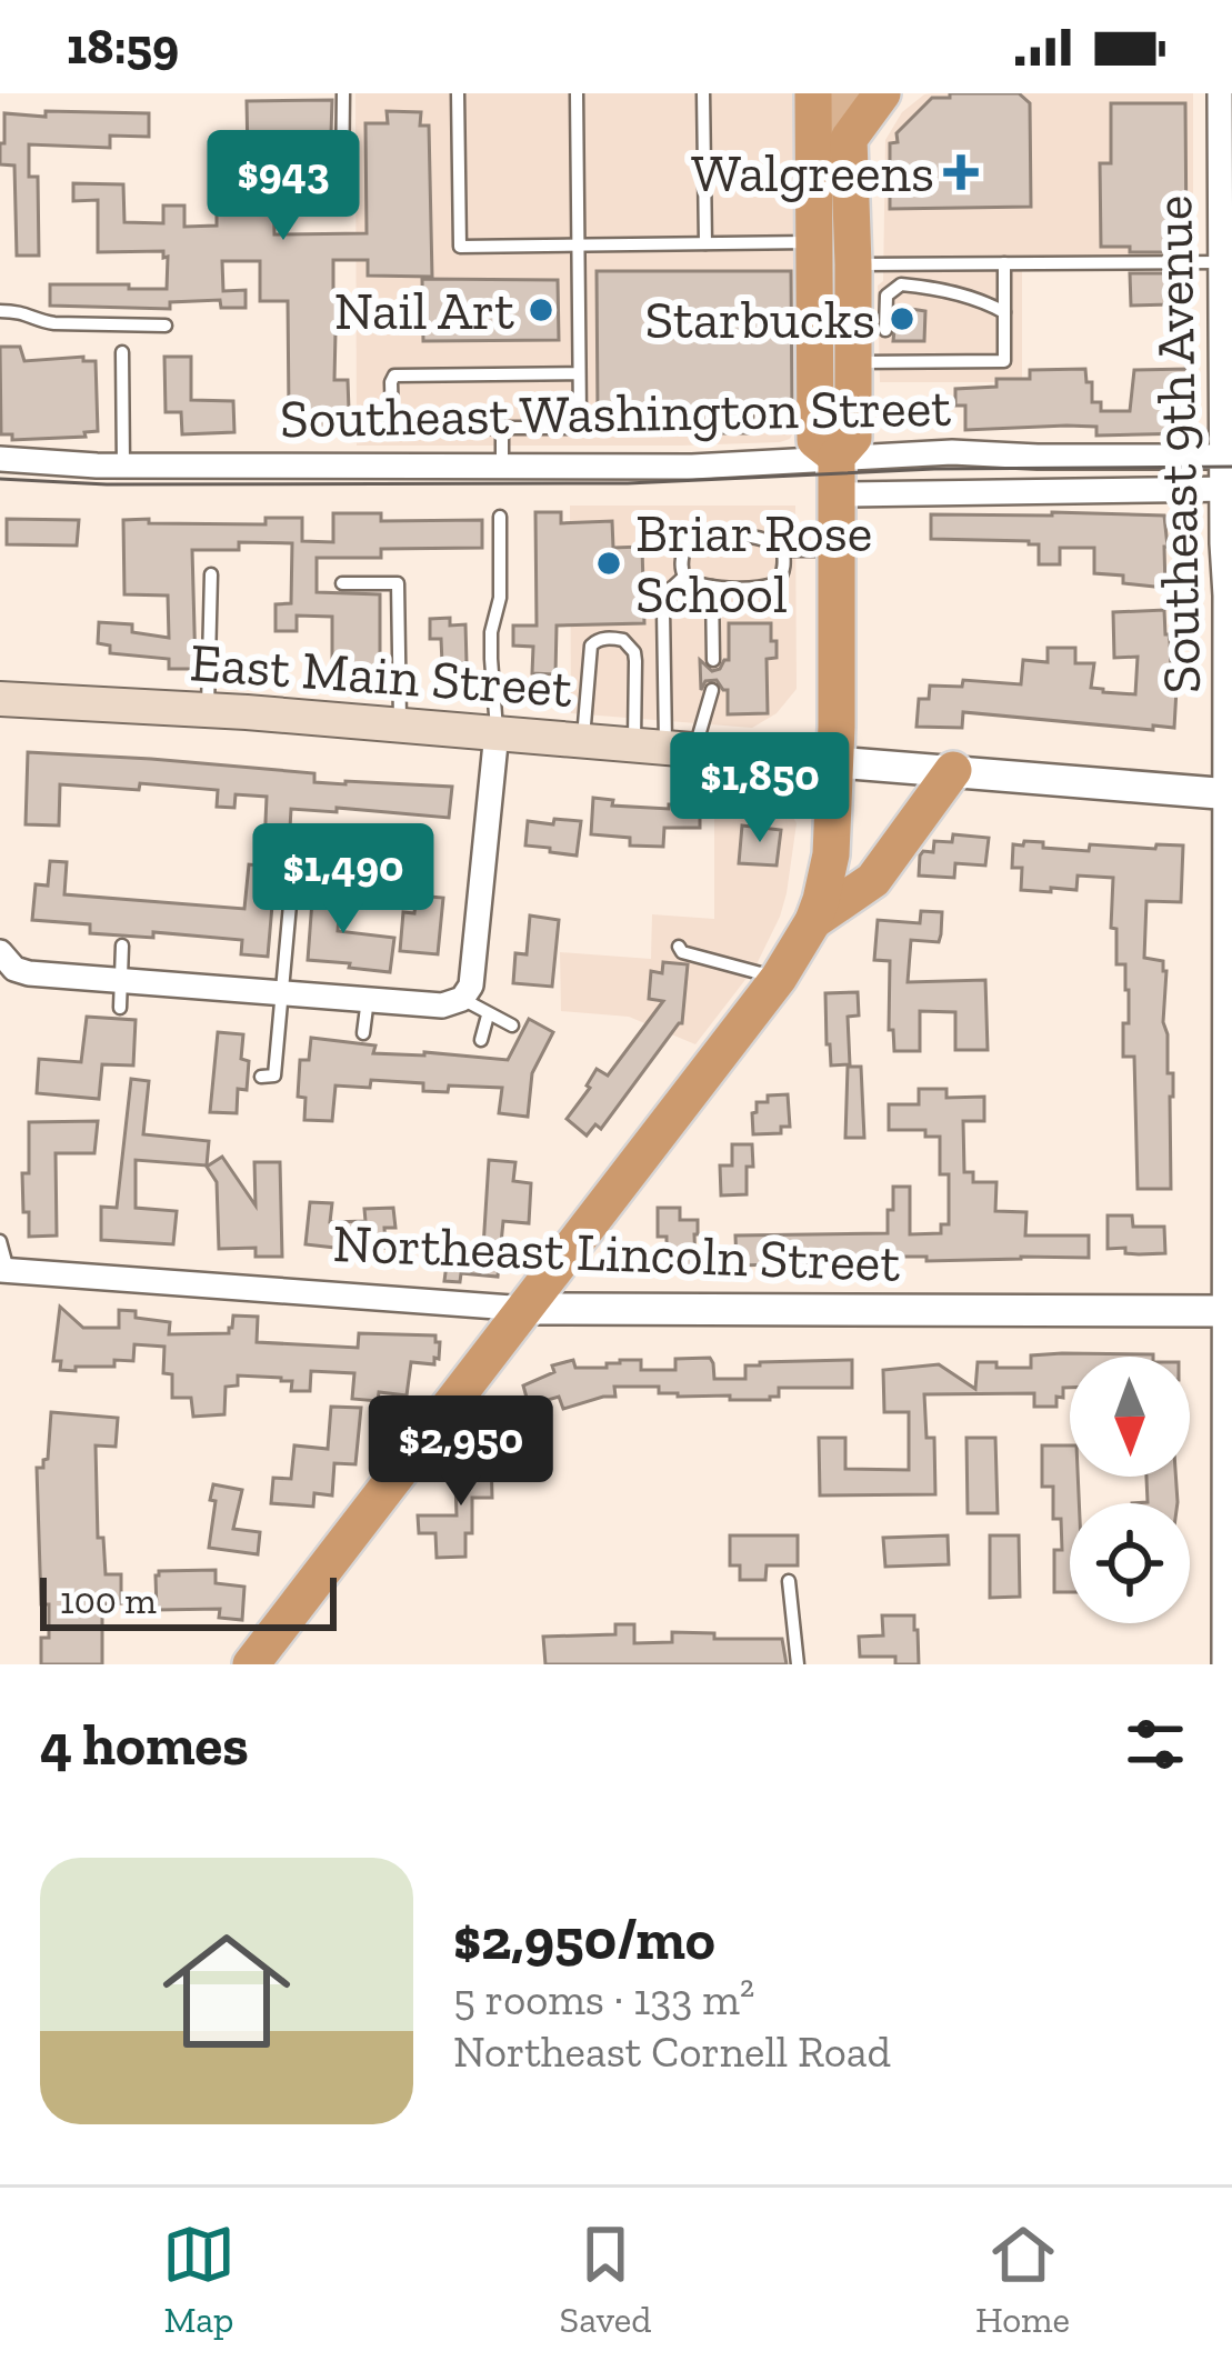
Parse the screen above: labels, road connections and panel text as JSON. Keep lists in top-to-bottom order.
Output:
{
  "streets": {
    "main road": ["East Main Street"],
    "street": ["Southeast Washington Street", "Southeast 9th Avenue", "Northeast Lincoln Street"]
  },
  "crossings": [
    ["Southeast Washington Street", "Southeast 9th Avenue"],
    ["Southeast 9th Avenue", "East Main Street"],
    ["Southeast 9th Avenue", "Northeast Lincoln Street"]
  ],
  "places": {
    "health": ["Walgreens"],
    "other": ["Nail Art", "Starbucks", "Briar Rose School"]
  },
  "scale_bar": "100 m",
  "north": "bottom",
  "page": {
    "status": "18:59",
    "price": [
      "$943",
      "$1,850",
      "$1,490",
      "$2,950"
    ],
    "scale": "100 m",
    "heading": "4 homes",
    "list": [
      {
        "name": "$2,950/mo",
        "note": "5 rooms · 133 m² · Northeast Cornell Road"
      }
    ],
    "tabs": ["Map", "Saved", "Home"]
  }
}
